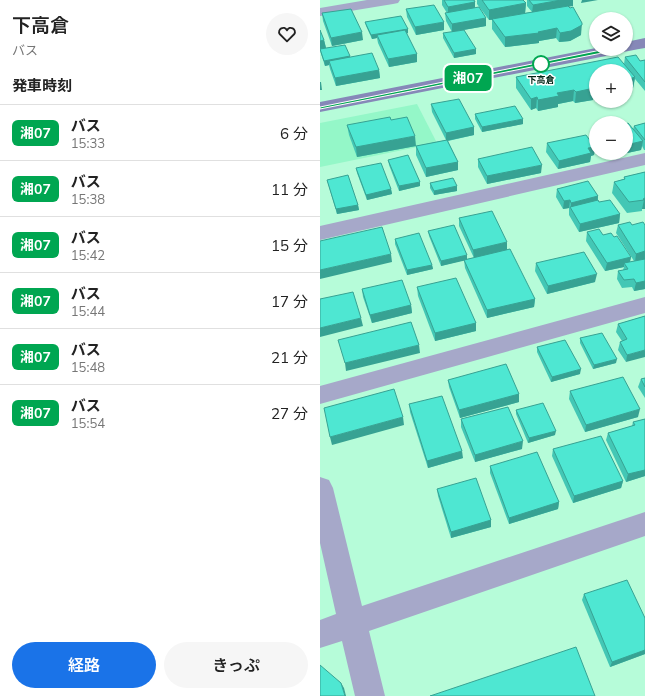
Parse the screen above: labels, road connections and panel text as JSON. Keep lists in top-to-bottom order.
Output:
{
  "places": ["下高倉"],
  "lines": ["bus line 湘07"],
  "page": {
    "heading": [
      ["下高倉", "バス"],
      "発車時刻"
    ],
    "on_map": "湘07",
    "map_buttons": ["+", "−"],
    "list": [
      {
        "mark": "湘07",
        "name": "バス",
        "note": "15:33",
        "value": "6 分"
      },
      {
        "mark": "湘07",
        "name": "バス",
        "note": "15:38",
        "value": "11 分"
      },
      {
        "mark": "湘07",
        "name": "バス",
        "note": "15:42",
        "value": "15 分"
      },
      {
        "mark": "湘07",
        "name": "バス",
        "note": "15:44",
        "value": "17 分"
      },
      {
        "mark": "湘07",
        "name": "バス",
        "note": "15:48",
        "value": "21 分"
      },
      {
        "mark": "湘07",
        "name": "バス",
        "note": "15:54",
        "value": "27 分"
      }
    ],
    "buttons": ["経路", "きっぷ"]
  }
}
